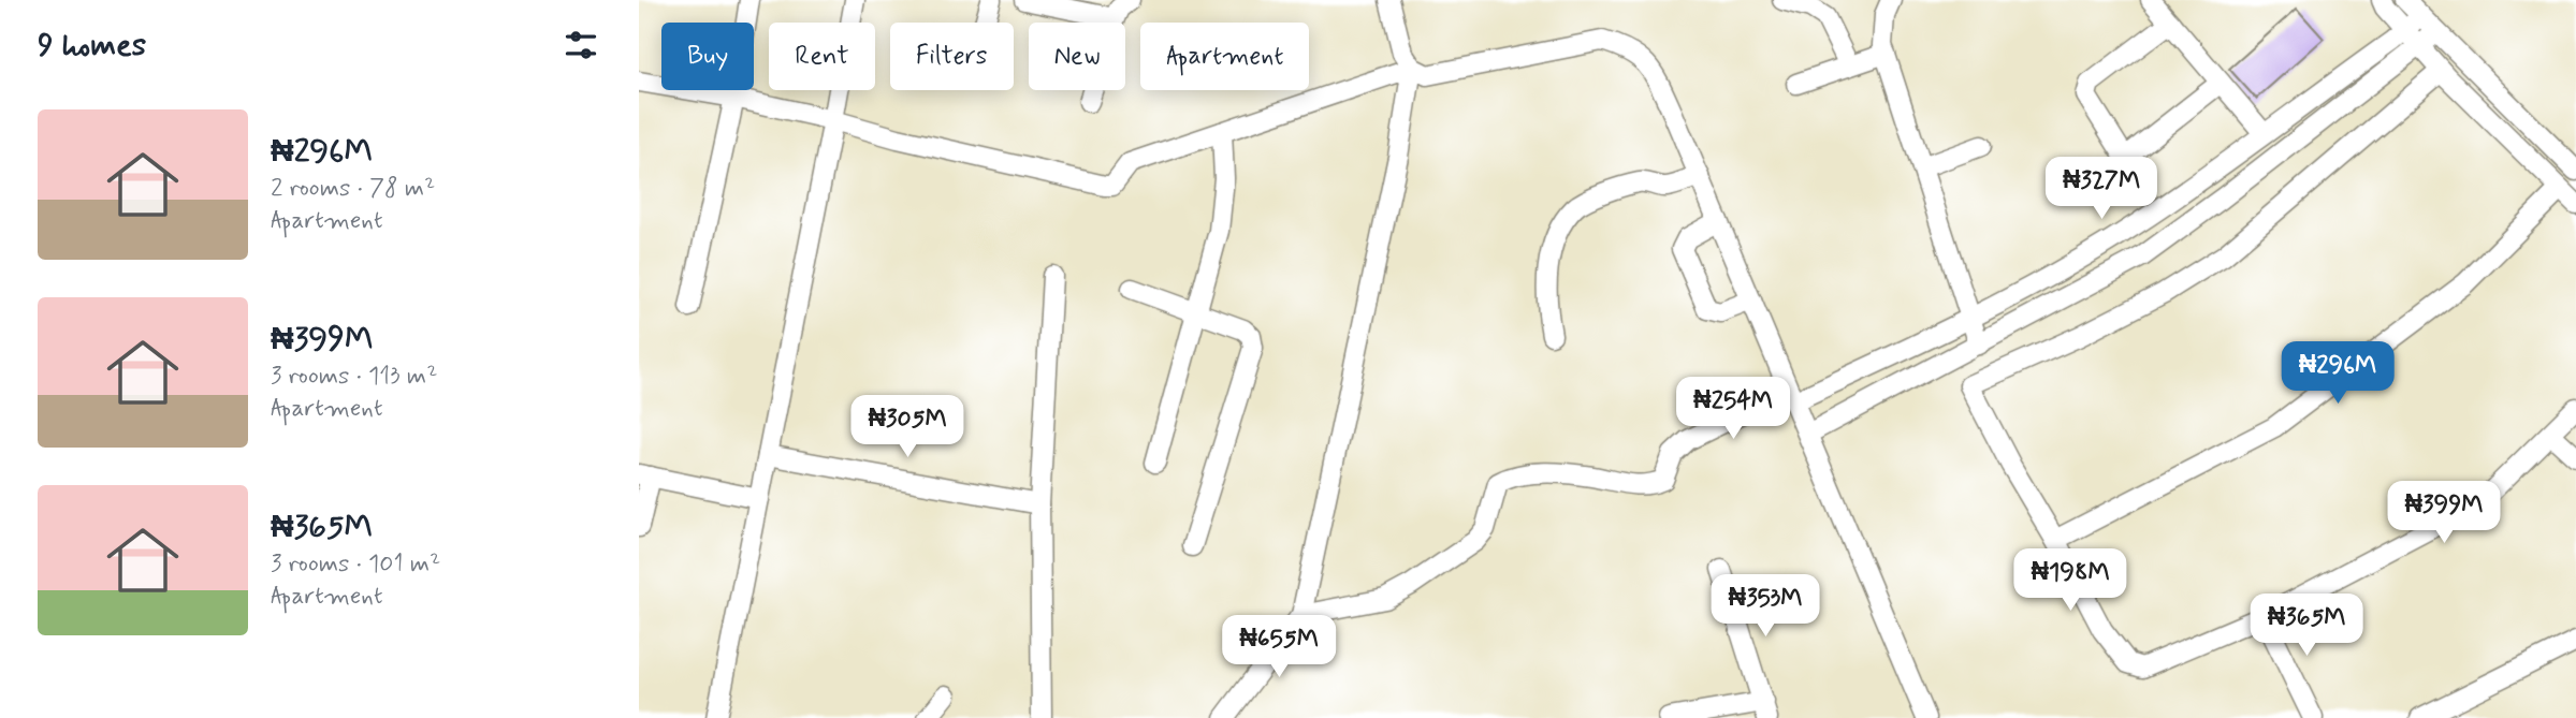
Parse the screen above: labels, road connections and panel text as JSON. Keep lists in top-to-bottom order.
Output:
{
  "page": {
    "heading": "9 homes",
    "chip": [
      "Buy",
      "Rent",
      "Filters",
      "New",
      "Apartment"
    ],
    "list": [
      {
        "name": "₦296M",
        "note": "2 rooms · 78 m² · Apartment"
      },
      {
        "name": "₦399M",
        "note": "3 rooms · 113 m² · Apartment"
      },
      {
        "name": "₦365M",
        "note": "3 rooms · 101 m² · Apartment"
      }
    ],
    "price": [
      "₦327M",
      "₦296M",
      "₦254M",
      "₦305M",
      "₦399M",
      "₦198M",
      "₦353M",
      "₦365M",
      "₦655M"
    ]
  }
}
